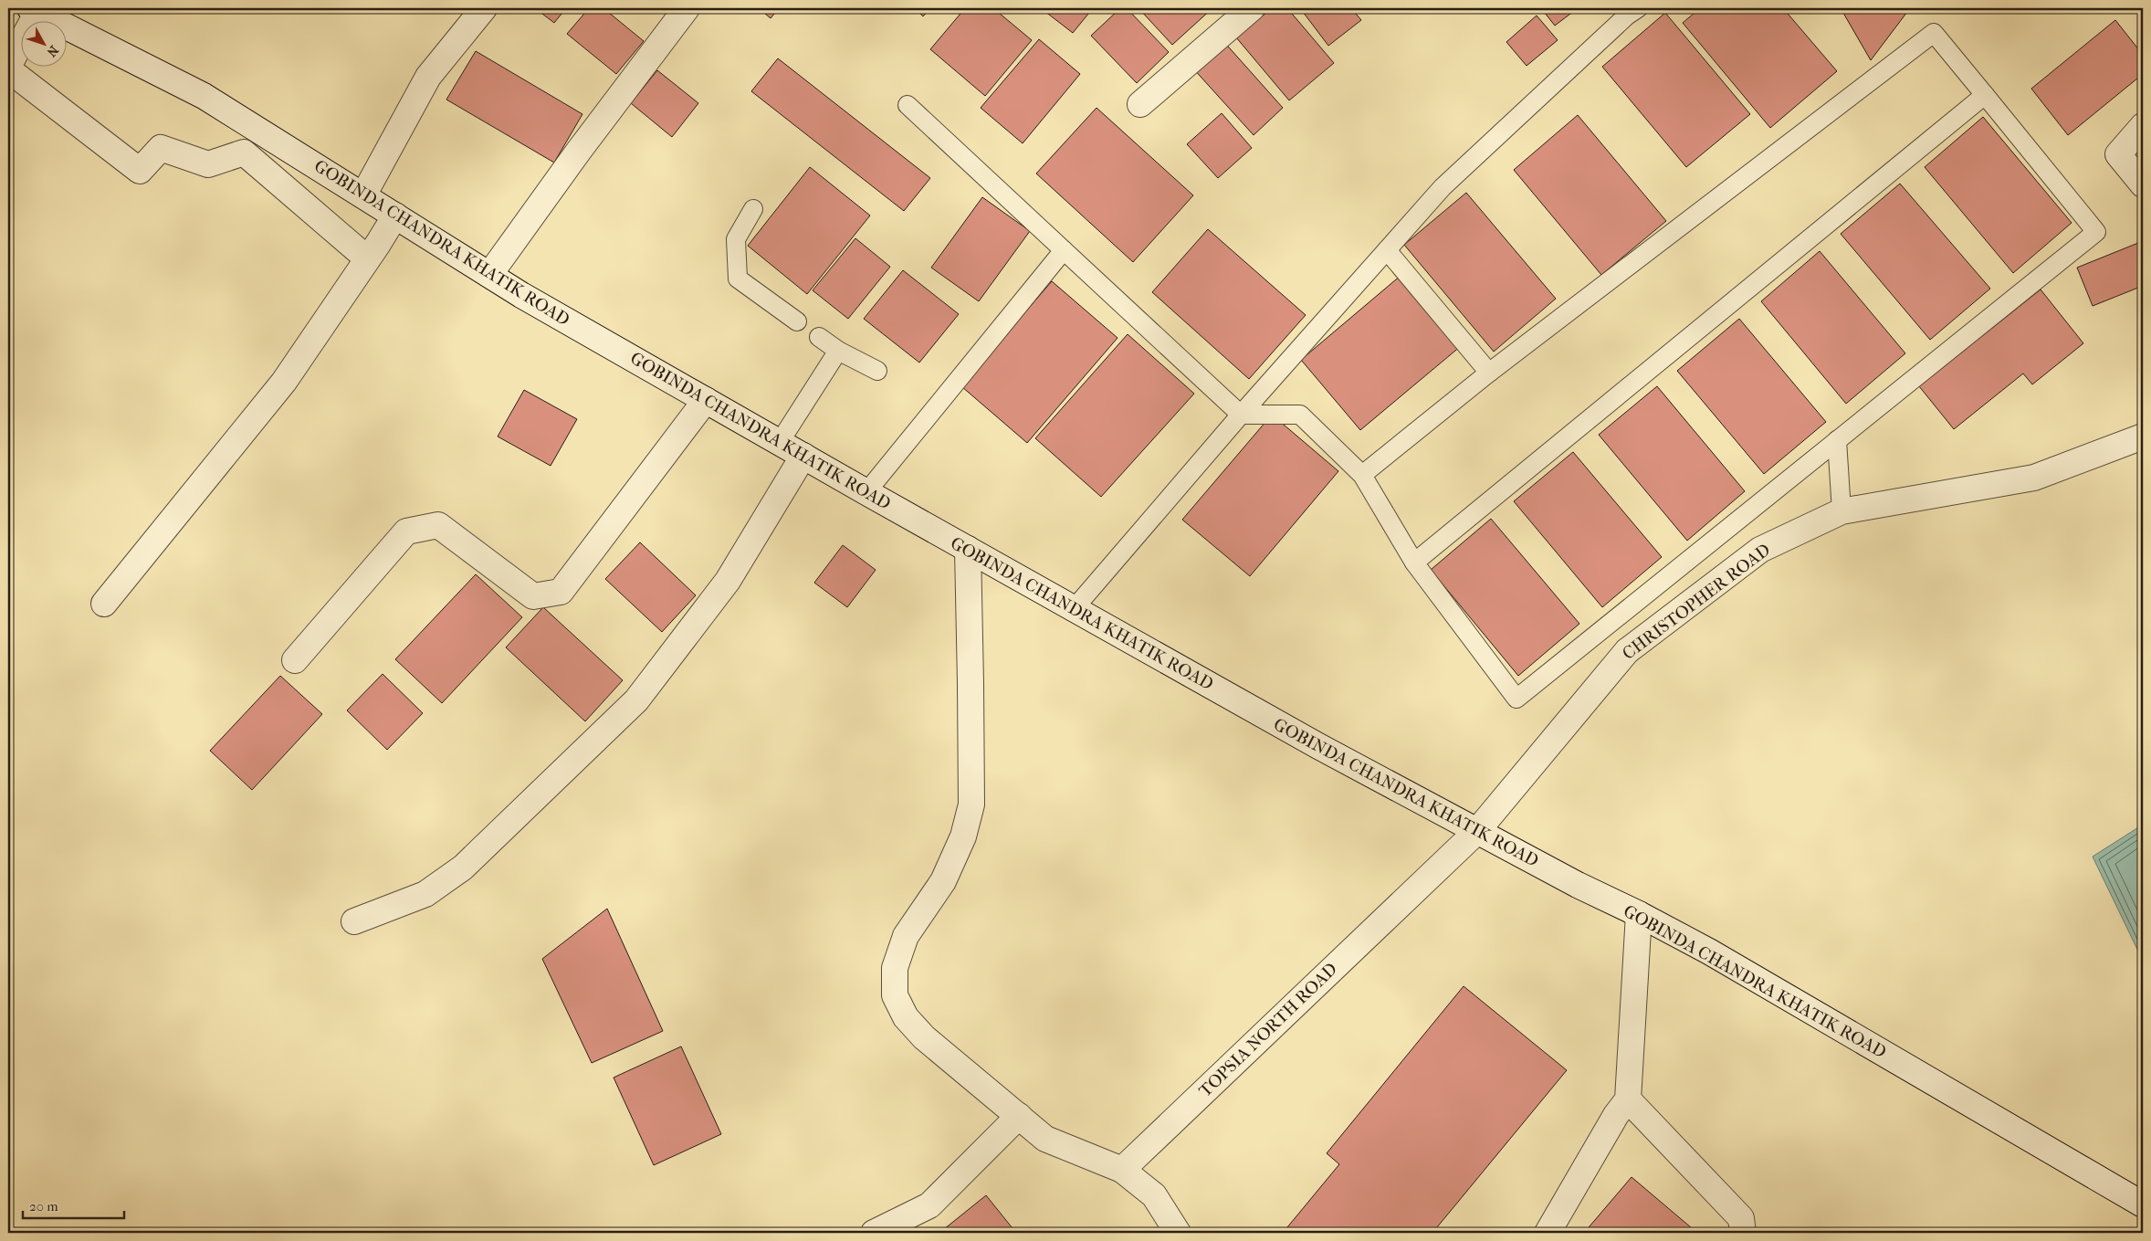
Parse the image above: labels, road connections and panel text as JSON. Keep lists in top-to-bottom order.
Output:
{
  "streets": {
    "street": ["GOBINDA CHANDRA KHATIK ROAD", "CHRISTOPHER ROAD", "TOPSIA NORTH ROAD"]
  },
  "crossings": [
    ["GOBINDA CHANDRA KHATIK ROAD", "CHRISTOPHER ROAD"],
    ["GOBINDA CHANDRA KHATIK ROAD", "TOPSIA NORTH ROAD"],
    ["CHRISTOPHER ROAD", "TOPSIA NORTH ROAD"]
  ],
  "scale_bar": "20 m",
  "north": "bottom right"
}
